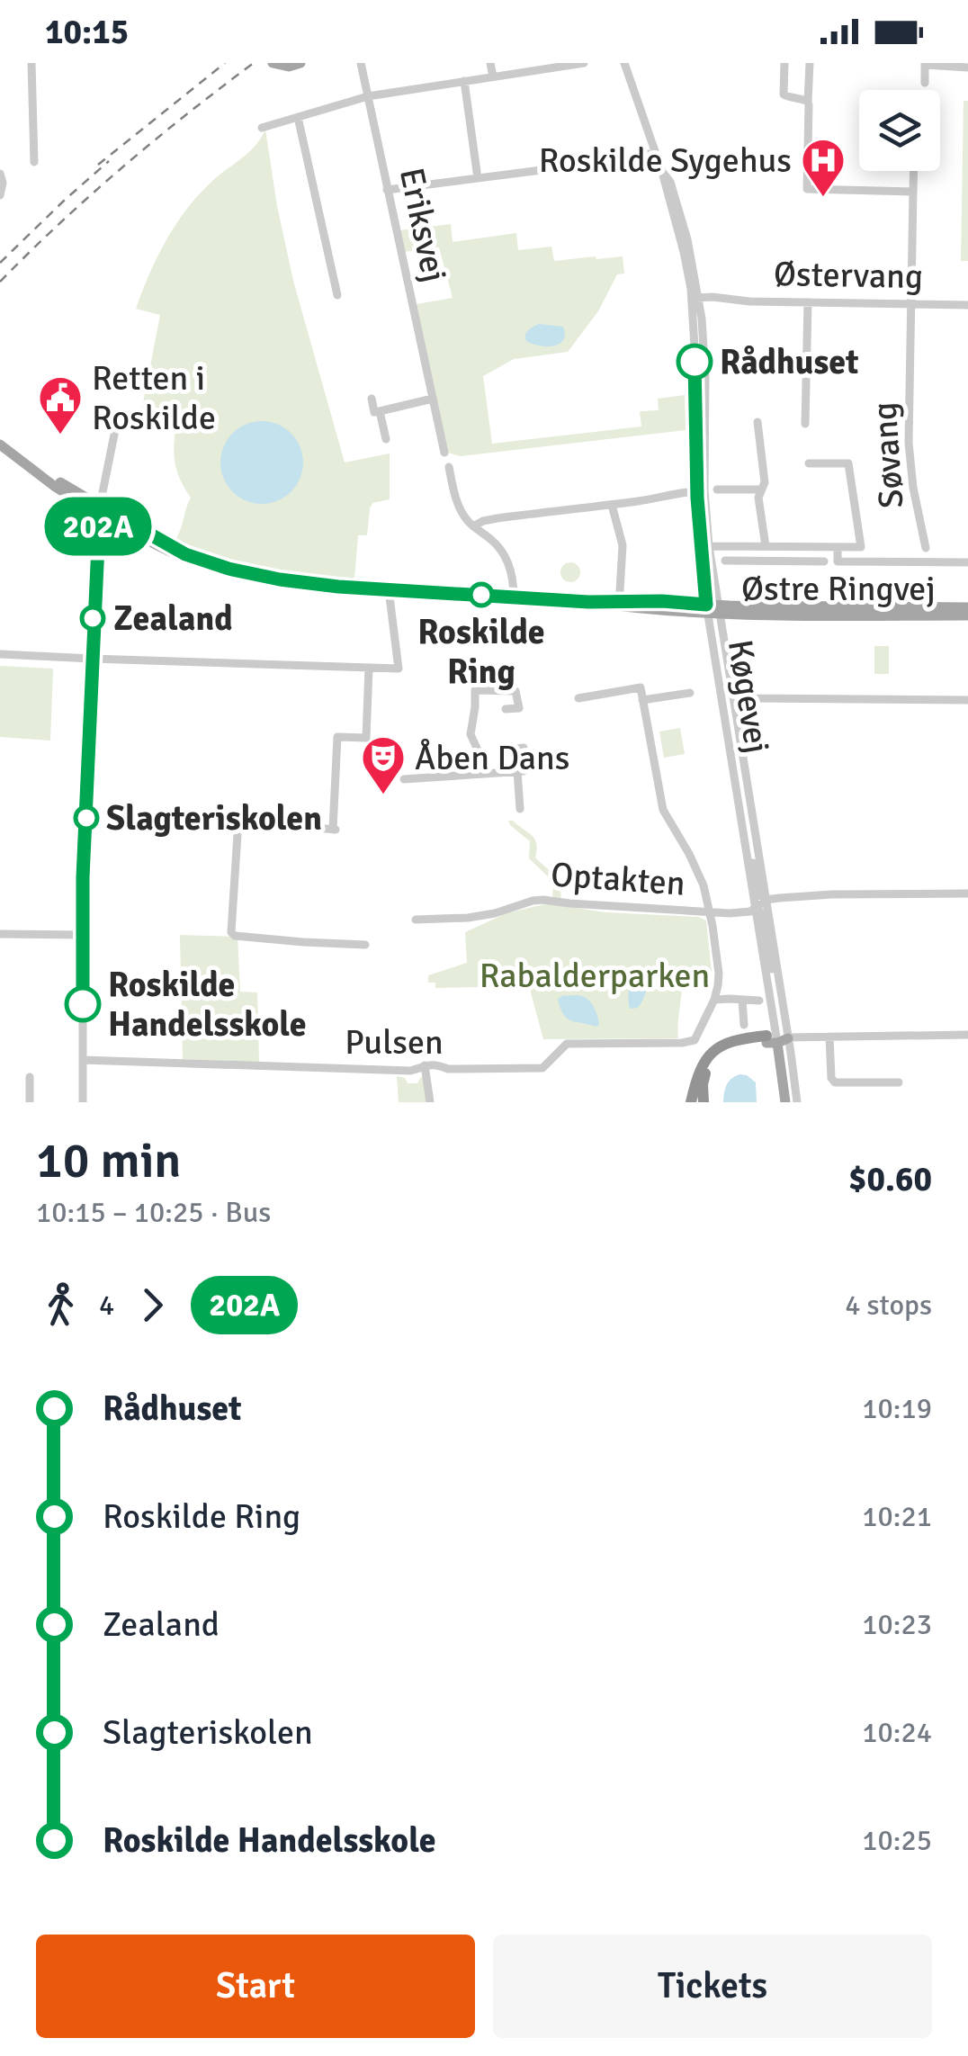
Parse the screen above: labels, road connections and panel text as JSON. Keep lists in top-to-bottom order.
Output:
{
  "streets": {
    "main road": ["Østre Ringvej", "Køgevej"],
    "street": [
      "Eriksvej",
      "Østervang",
      "Søvang",
      "Optakten",
      "Pulsen"
    ]
  },
  "crossings": [
    ["Østervang", "Søvang"],
    ["Østervang", "Køgevej"],
    ["Østre Ringvej", "Køgevej"],
    ["Køgevej", "Optakten"],
    ["Optakten", "Pulsen"]
  ],
  "parks": ["Rabalderparken"],
  "places": {
    "hospital": ["Roskilde Sygehus"],
    "other": [
      "Rådhuset",
      "Roskilde Ring",
      "Zealand",
      "Slagteriskolen",
      "Roskilde Handelsskole"
    ],
    "public building": ["Retten i Roskilde"],
    "theatre": ["Åben Dans"]
  },
  "lines": ["bus line 202A"],
  "page": {
    "status": "10:15",
    "on_map": "202A",
    "heading": ["10 min", "10:15 – 10:25 · Bus", "$0.60"],
    "legs": ["4", "202A", "4 stops"],
    "list": [
      {
        "name": "Rådhuset",
        "value": "10:19"
      },
      {
        "name": "Roskilde Ring",
        "value": "10:21"
      },
      {
        "name": "Zealand",
        "value": "10:23"
      },
      {
        "name": "Slagteriskolen",
        "value": "10:24"
      },
      {
        "name": "Roskilde Handelsskole",
        "value": "10:25"
      }
    ],
    "buttons": ["Start", "Tickets"]
  }
}
